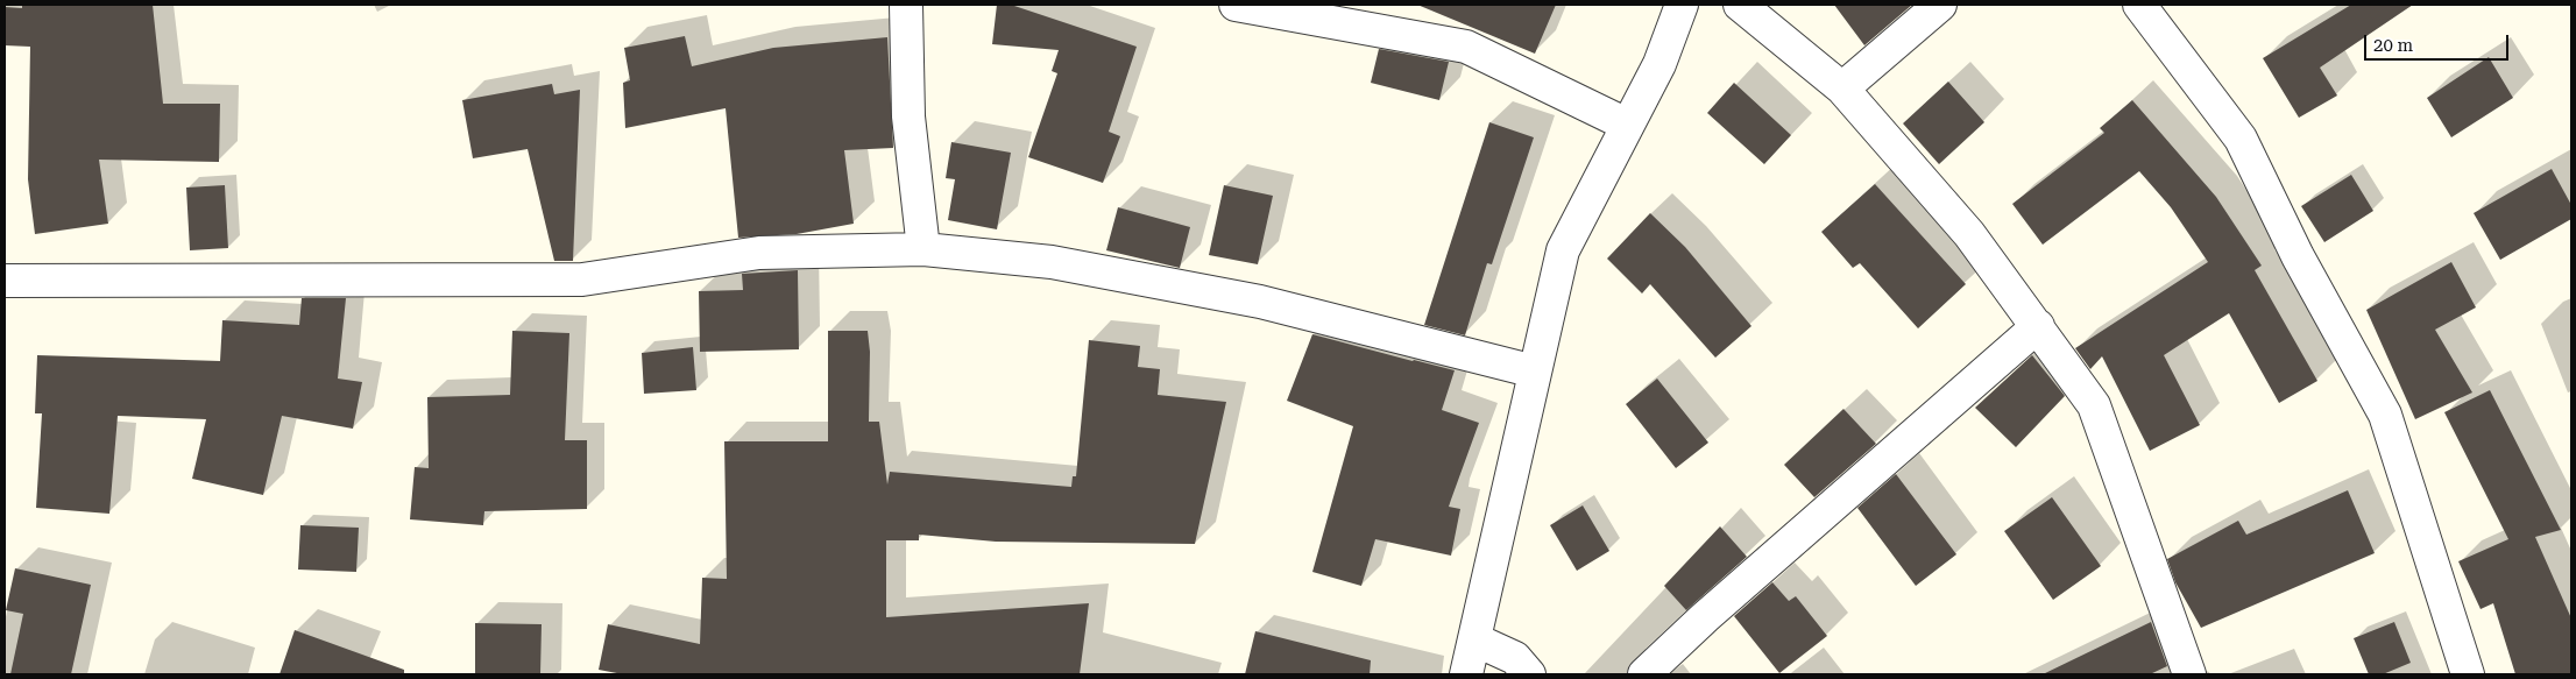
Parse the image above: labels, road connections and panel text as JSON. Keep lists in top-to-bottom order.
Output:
{
  "scale_bar": "20 m"
}
